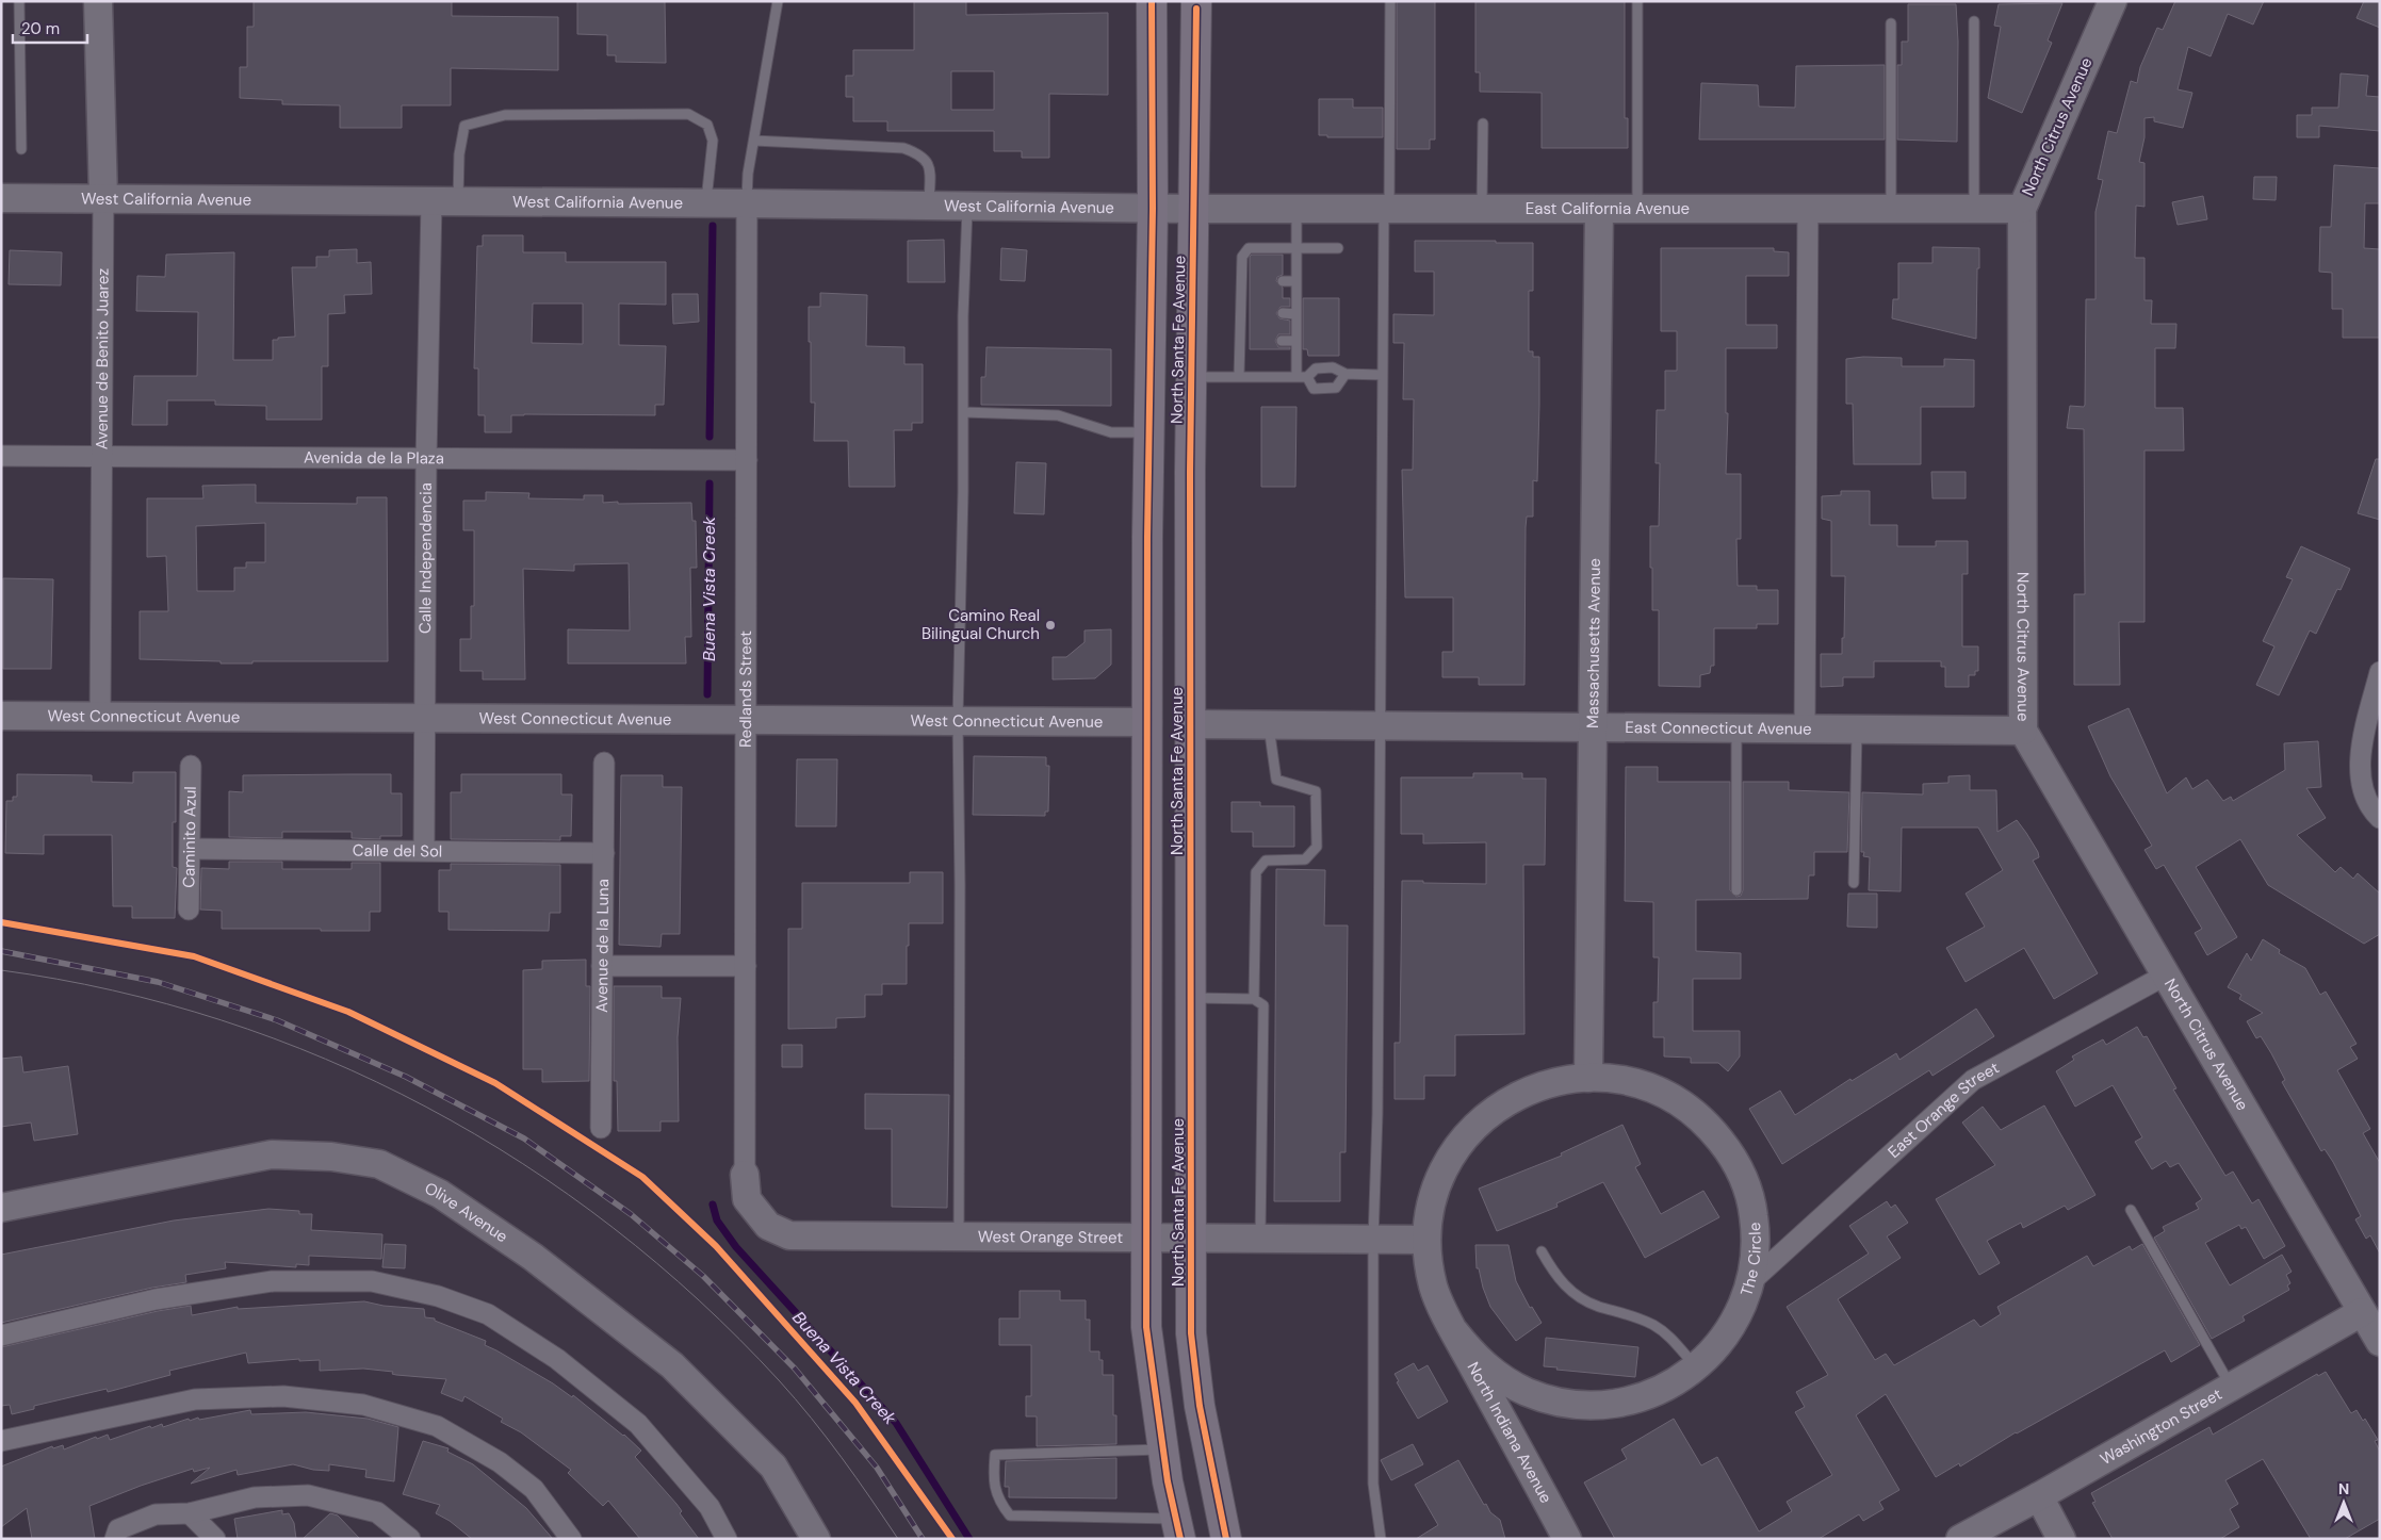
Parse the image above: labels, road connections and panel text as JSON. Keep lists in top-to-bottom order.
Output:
{
  "streets": {
    "main road": ["North Santa Fe Avenue"],
    "street": [
      "North Citrus Avenue",
      "West California Avenue",
      "East California Avenue",
      "Avenue de Benito Juarez",
      "Avenida de la Plaza",
      "Calle Independencia",
      "Massachusetts Avenue",
      "Redlands Street",
      "West Connecticut Avenue",
      "East Connecticut Avenue",
      "Caminito Azul",
      "Calle del Sol",
      "Avenue de la Luna",
      "East Orange Street",
      "Olive Avenue",
      "West Orange Street",
      "The Circle",
      "Washington Street",
      "North Indiana Avenue"
    ]
  },
  "crossings": [
    ["North Citrus Avenue", "East California Avenue"],
    ["North Citrus Avenue", "East Connecticut Avenue"],
    ["North Citrus Avenue", "East Orange Street"],
    ["North Citrus Avenue", "Washington Street"],
    ["West California Avenue", "East California Avenue"],
    ["West California Avenue", "North Santa Fe Avenue"],
    ["West California Avenue", "Avenue de Benito Juarez"],
    ["West California Avenue", "Calle Independencia"],
    ["West California Avenue", "Redlands Street"],
    ["East California Avenue", "North Santa Fe Avenue"],
    ["East California Avenue", "Massachusetts Avenue"],
    ["North Santa Fe Avenue", "West Connecticut Avenue"],
    ["North Santa Fe Avenue", "East Connecticut Avenue"],
    ["North Santa Fe Avenue", "West Orange Street"],
    ["Avenue de Benito Juarez", "Avenida de la Plaza"],
    ["Avenue de Benito Juarez", "West Connecticut Avenue"],
    ["Avenida de la Plaza", "Calle Independencia"],
    ["Avenida de la Plaza", "Redlands Street"],
    ["Calle Independencia", "West Connecticut Avenue"],
    ["Calle Independencia", "Calle del Sol"],
    ["Massachusetts Avenue", "East Connecticut Avenue"],
    ["Massachusetts Avenue", "The Circle"],
    ["Redlands Street", "West Connecticut Avenue"],
    ["Redlands Street", "West Orange Street"],
    ["Caminito Azul", "Calle del Sol"],
    ["Calle del Sol", "Avenue de la Luna"],
    ["East Orange Street", "The Circle"],
    ["West Orange Street", "The Circle"],
    ["The Circle", "North Indiana Avenue"]
  ],
  "water": ["Buena Vista Creek"],
  "places": ["Camino Real Bilingual Church"],
  "scale_bar": "20 m",
  "north": "top"
}
